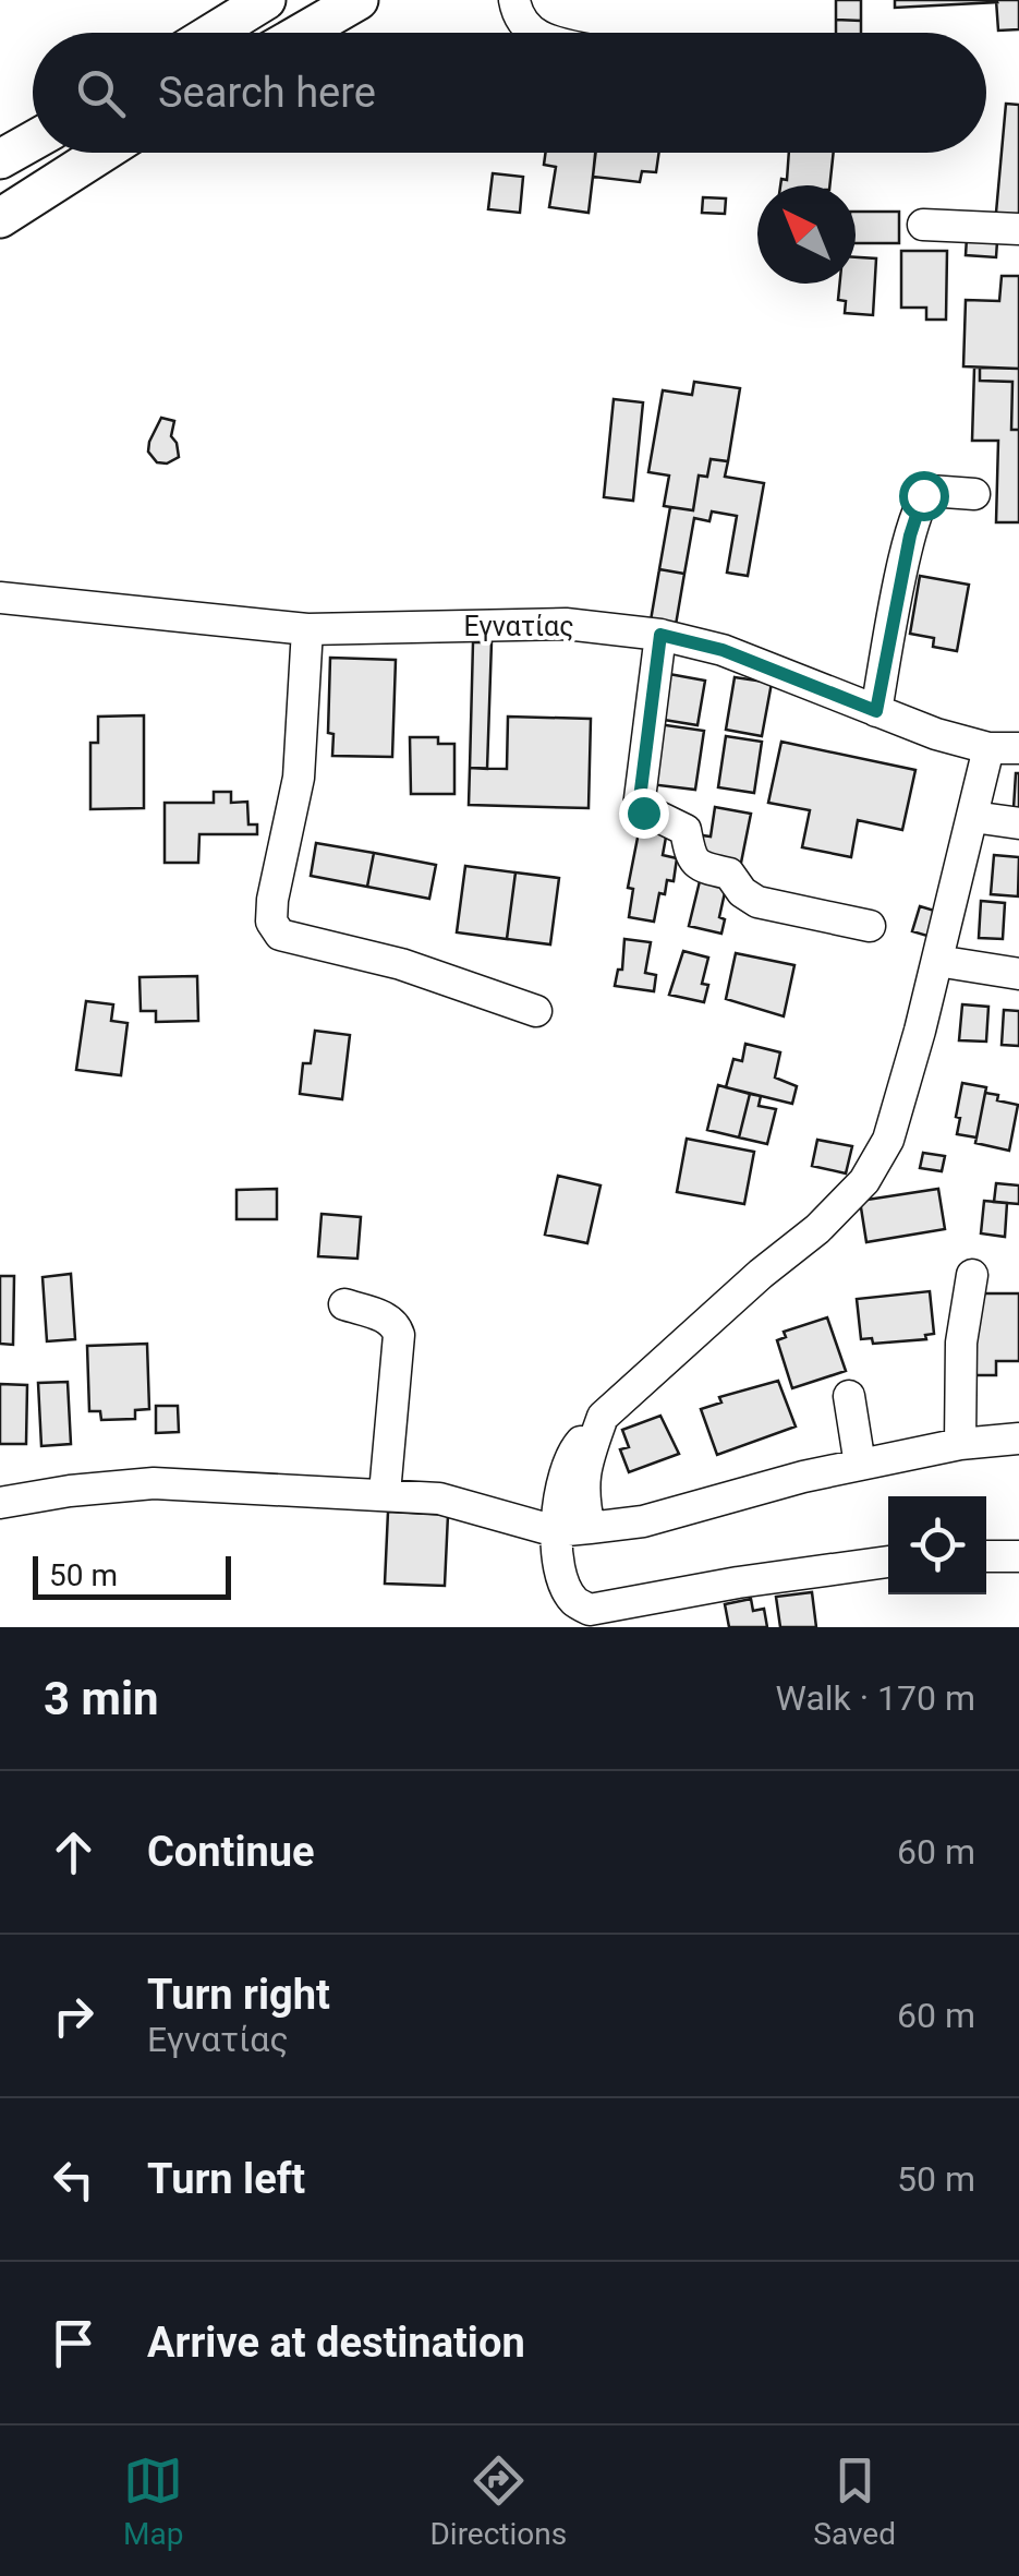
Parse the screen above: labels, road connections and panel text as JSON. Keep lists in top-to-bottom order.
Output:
{
  "streets": {
    "street": ["Εγνατίας"]
  },
  "scale_bar": "50 m",
  "north": "top left",
  "page": {
    "search": "Search here",
    "scale": "50 m",
    "heading": ["3 min", "Walk · 170 m"],
    "list": [
      ["Continue", "60 m"],
      ["Turn right", "Εγνατίας", "60 m"],
      ["Turn left", "50 m"],
      "Arrive at destination"
    ],
    "nav": ["Map", "Directions", "Saved"]
  }
}
